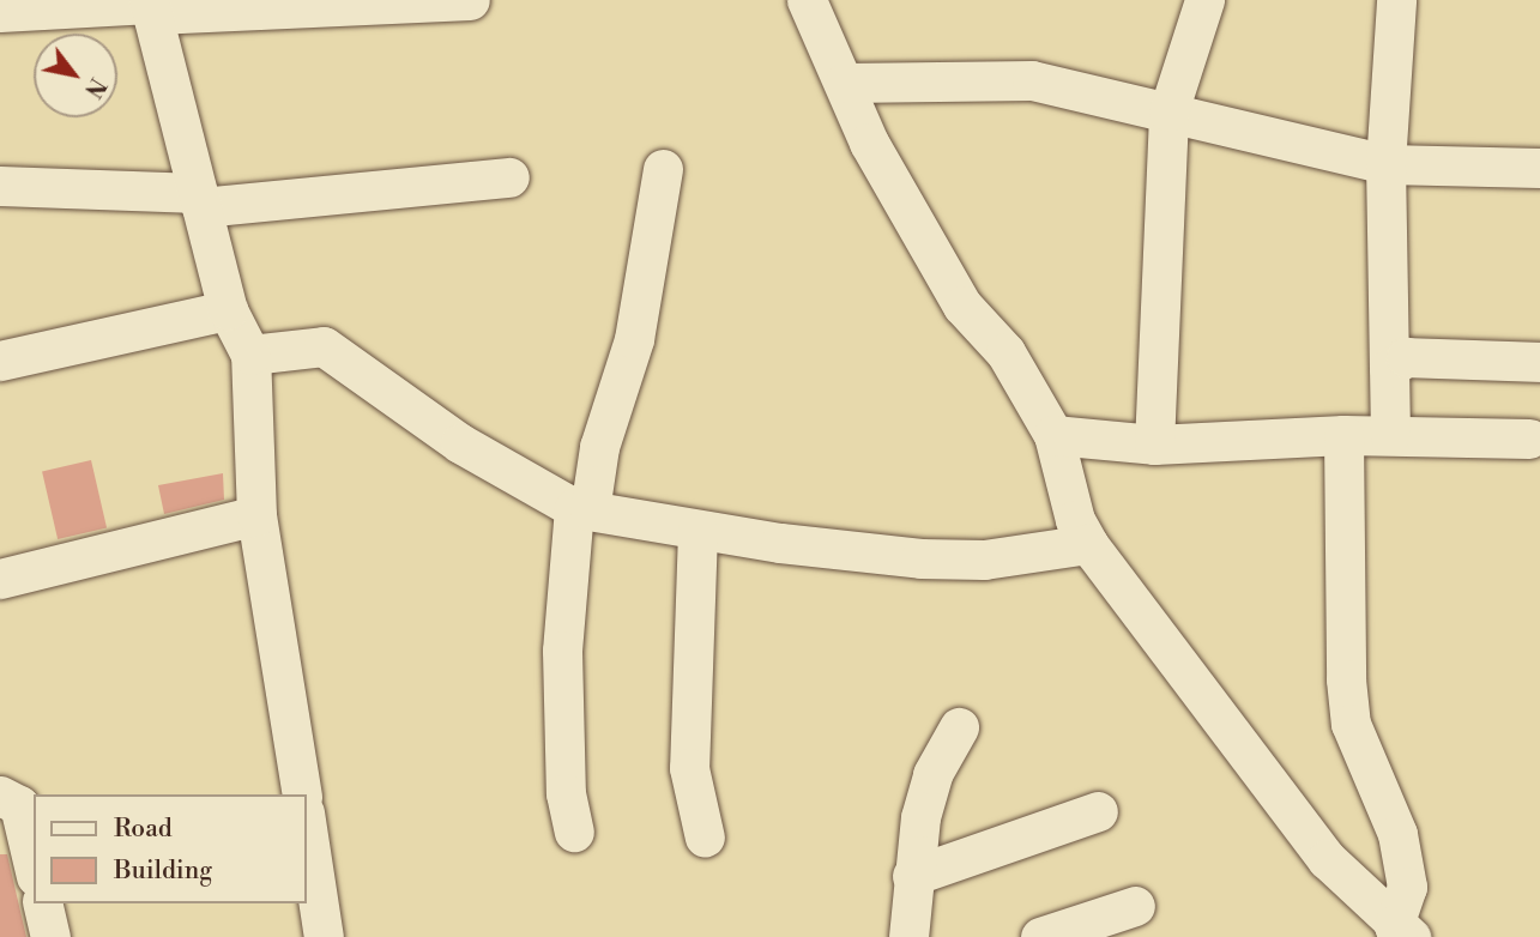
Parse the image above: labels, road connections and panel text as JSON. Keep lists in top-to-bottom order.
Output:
{
  "legend": ["Road", "Building"],
  "north": "bottom right"
}
